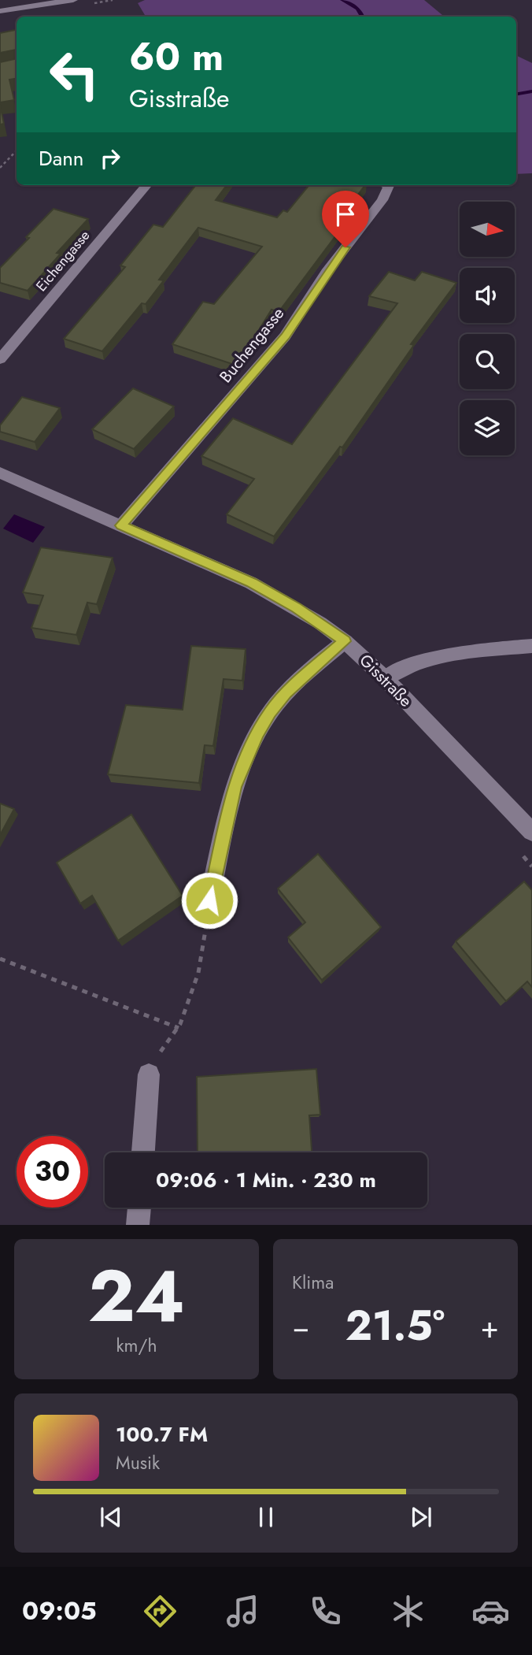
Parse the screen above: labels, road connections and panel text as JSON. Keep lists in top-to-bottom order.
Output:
{
  "streets": {
    "street": ["Eichengasse", "Buchengasse", "Gisstraße"]
  },
  "crossings": [
    ["Buchengasse", "Gisstraße"]
  ],
  "north": "right",
  "page": {
    "turn": ["60 m", "Gisstraße"],
    "then": "Dann",
    "limit": "30",
    "trip": "09:06 · 1 Min. · 230 m",
    "tile": [
      ["24", "km/h"],
      "Klima"
    ],
    "heat": ["−", "21.5°", "+"],
    "song": ["100.7 FM", "Musik"],
    "tabs": "09:05"
  }
}
